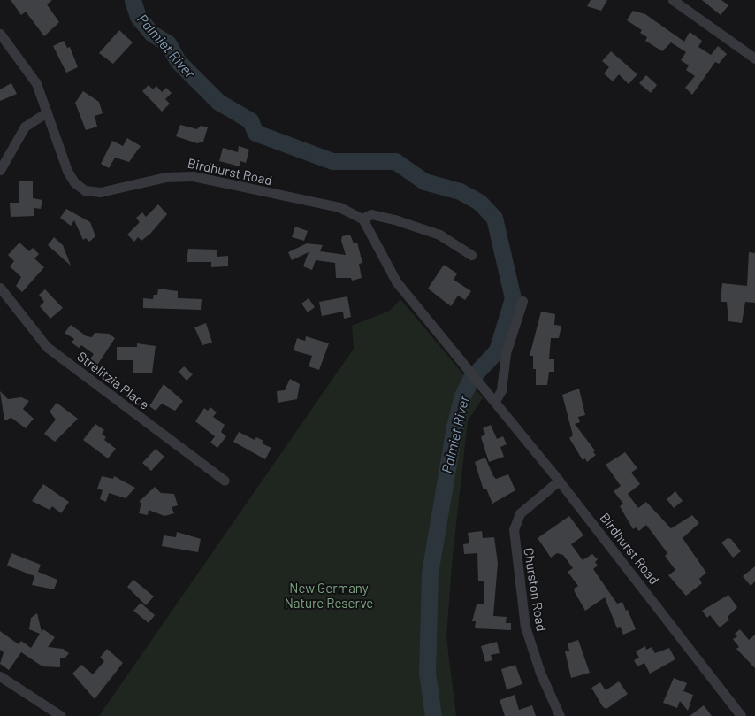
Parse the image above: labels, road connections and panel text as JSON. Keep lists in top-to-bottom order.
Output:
{
  "streets": {
    "street": ["Birdhurst Road", "Strelitzia Place", "Churston Road"]
  },
  "crossings": [
    ["Birdhurst Road", "Churston Road"]
  ],
  "water": ["Palmiet River"],
  "parks": ["New Germany Nature Reserve"]
}
